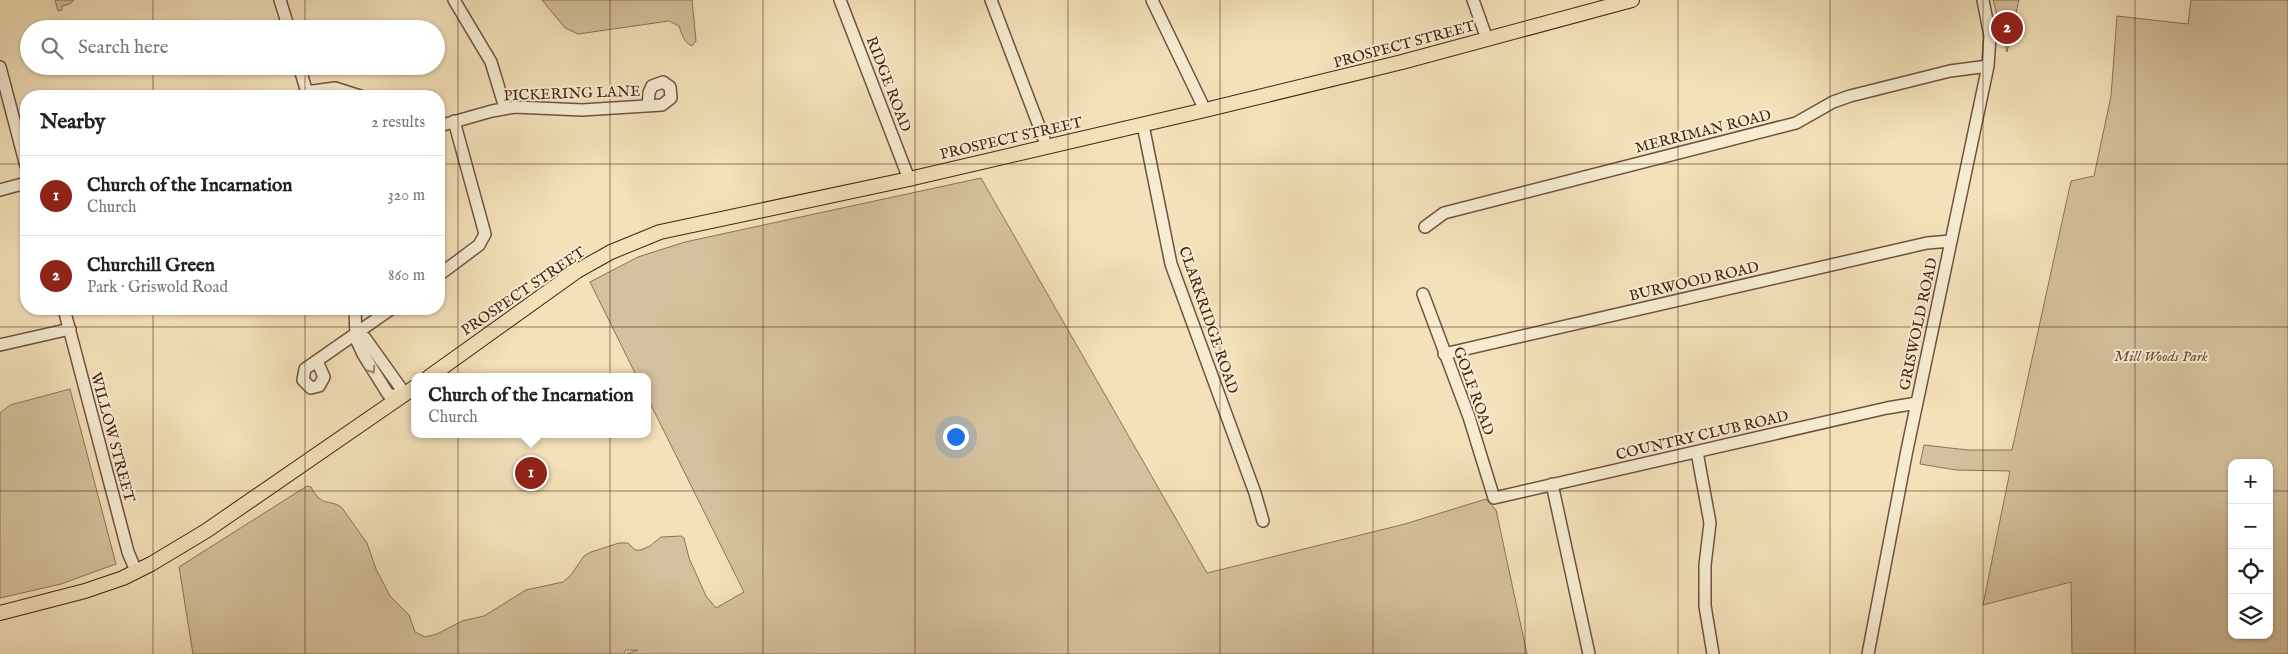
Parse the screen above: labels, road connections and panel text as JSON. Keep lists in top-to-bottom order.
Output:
{
  "streets": {
    "main road": ["PROSPECT STREET"],
    "street": [
      "RIDGE ROAD",
      "PICKERING LANE",
      "MERRIMAN ROAD",
      "BURWOOD ROAD",
      "CLARKRIDGE ROAD",
      "GRISWOLD ROAD",
      "GOLF ROAD",
      "COUNTRY CLUB ROAD",
      "WILLOW STREET"
    ]
  },
  "crossings": [
    ["PROSPECT STREET", "RIDGE ROAD"],
    ["PROSPECT STREET", "CLARKRIDGE ROAD"],
    ["MERRIMAN ROAD", "GRISWOLD ROAD"],
    ["BURWOOD ROAD", "GRISWOLD ROAD"],
    ["BURWOOD ROAD", "GOLF ROAD"],
    ["GRISWOLD ROAD", "COUNTRY CLUB ROAD"],
    ["GOLF ROAD", "COUNTRY CLUB ROAD"]
  ],
  "parks": ["Mill Woods Park"],
  "page": {
    "pins": ["2", "1"],
    "search": "Search here",
    "heading": ["Nearby", "2 results"],
    "list": [
      {
        "mark": "1",
        "name": "Church of the Incarnation",
        "note": "Church",
        "value": "320 m"
      },
      {
        "mark": "2",
        "name": "Churchill Green",
        "note": "Park · Griswold Road",
        "value": "860 m"
      }
    ],
    "popup": ["Church of the Incarnation", "Church"],
    "map_buttons": ["+", "−"]
  }
}
